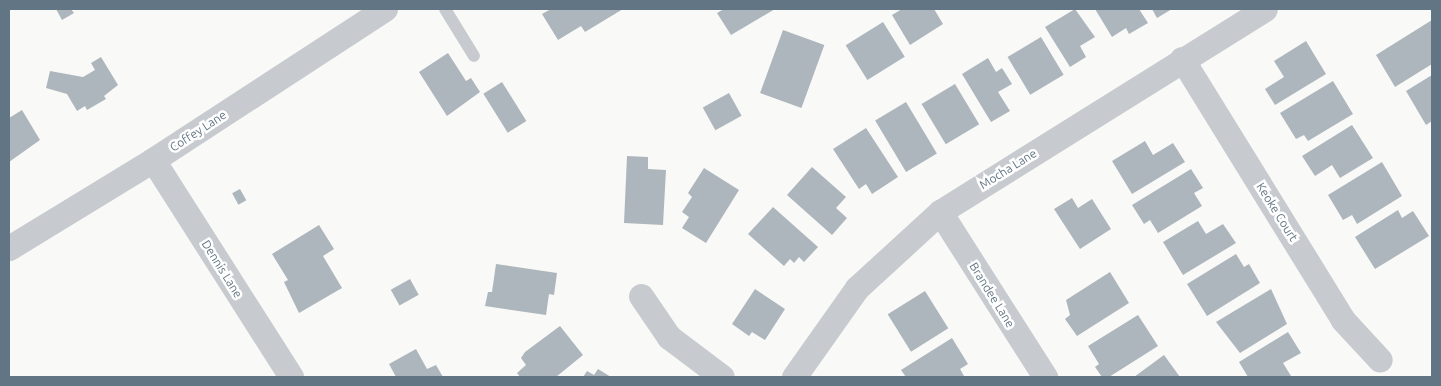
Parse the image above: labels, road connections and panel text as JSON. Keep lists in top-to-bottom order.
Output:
{
  "streets": {
    "street": [
      "Coffey Lane",
      "Mocha Lane",
      "Keoke Court",
      "Dennis Lane",
      "Brandee Lane"
    ]
  },
  "crossings": [
    ["Coffey Lane", "Dennis Lane"],
    ["Mocha Lane", "Keoke Court"],
    ["Mocha Lane", "Brandee Lane"]
  ]
}
